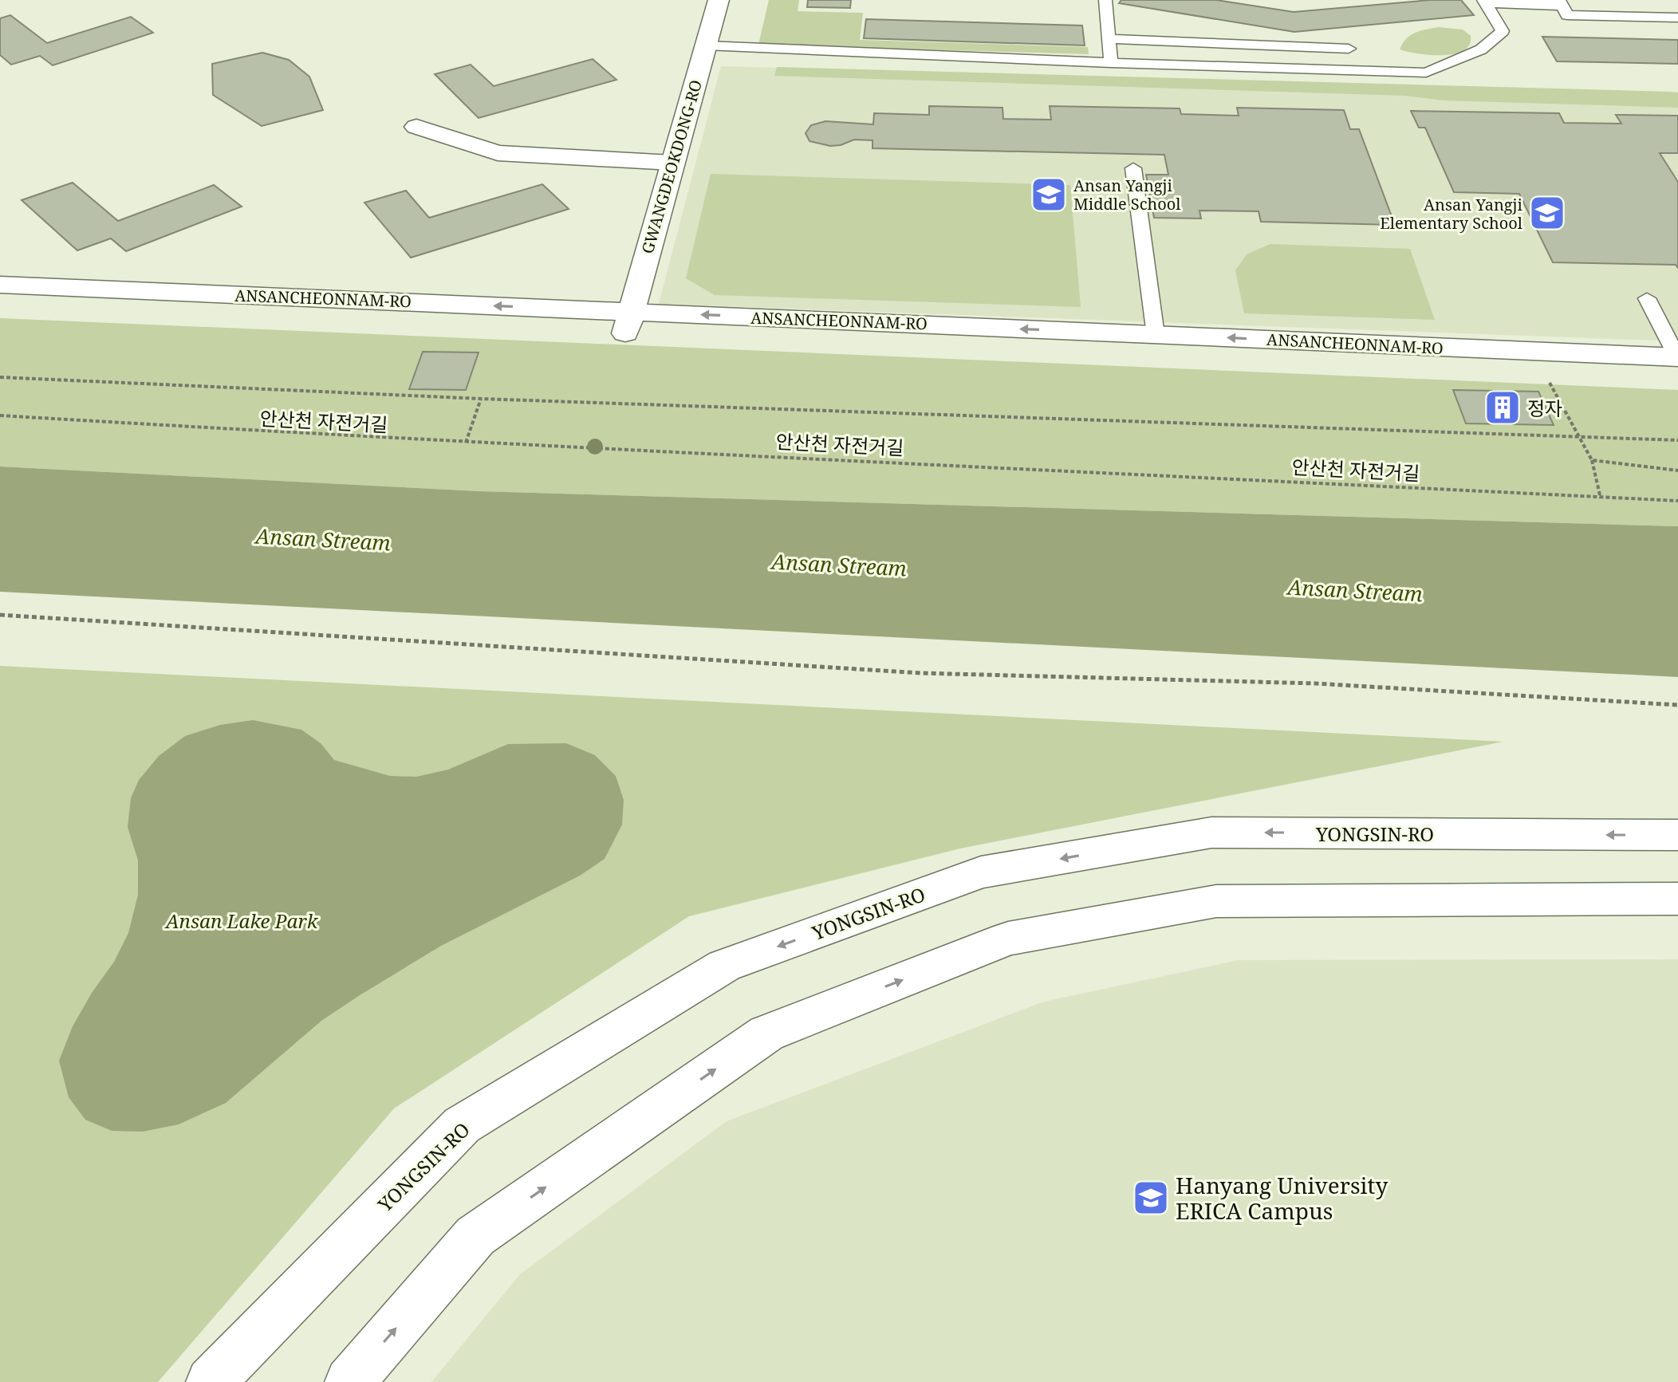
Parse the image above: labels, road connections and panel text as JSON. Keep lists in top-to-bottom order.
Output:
{
  "streets": {
    "street": ["GWANGDEOKDONG-RO", "ANSANCHEONNAM-RO", "YONGSIN-RO"],
    "path": ["안산천 자전거길"]
  },
  "crossings": [
    ["GWANGDEOKDONG-RO", "ANSANCHEONNAM-RO"]
  ],
  "water": ["Ansan Stream"],
  "parks": ["Ansan Lake Park"],
  "places": {
    "school or university": ["Ansan Yangji Middle School", "Ansan Yangji Elementary School", "Hanyang University ERICA Campus"],
    "building": ["정자"]
  }
}
